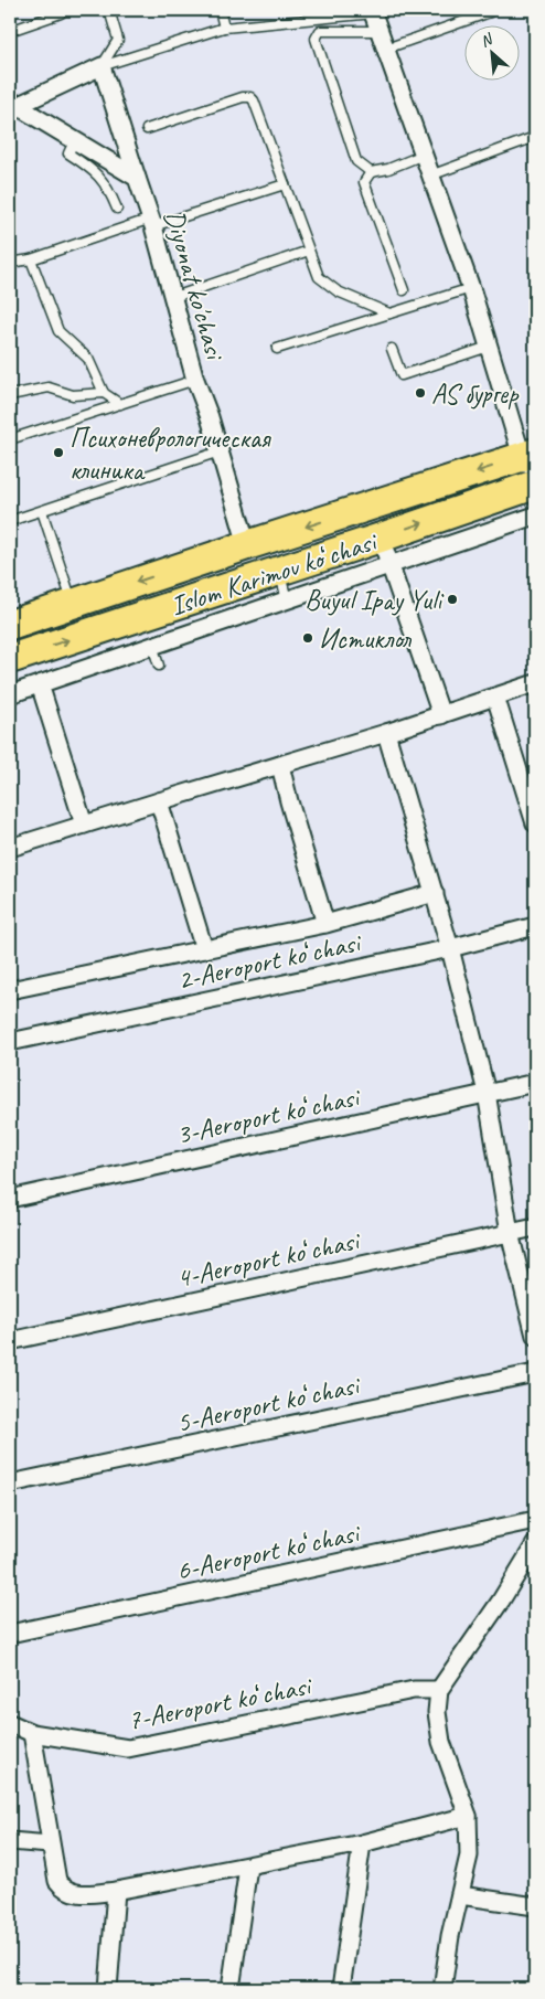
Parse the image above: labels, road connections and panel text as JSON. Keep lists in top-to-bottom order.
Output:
{
  "streets": {
    "highway": ["Islom Karimov koʻchasi"],
    "street": [
      "Diyonat ko'chasi",
      "2-Aeroport koʻchasi",
      "3-Aeroport koʻchasi",
      "4-Aeroport koʻchasi",
      "5-Aeroport koʻchasi",
      "6-Aeroport koʻchasi",
      "7-Aeroport koʻchasi"
    ]
  },
  "crossings": [
    ["Diyonat ko'chasi", "Islom Karimov koʻchasi"]
  ],
  "places": [
    "AS бургер",
    "Психоневрологическая клиника",
    "Buyul Ipay Yuli",
    "Истиклол"
  ],
  "north": "top left"
}
